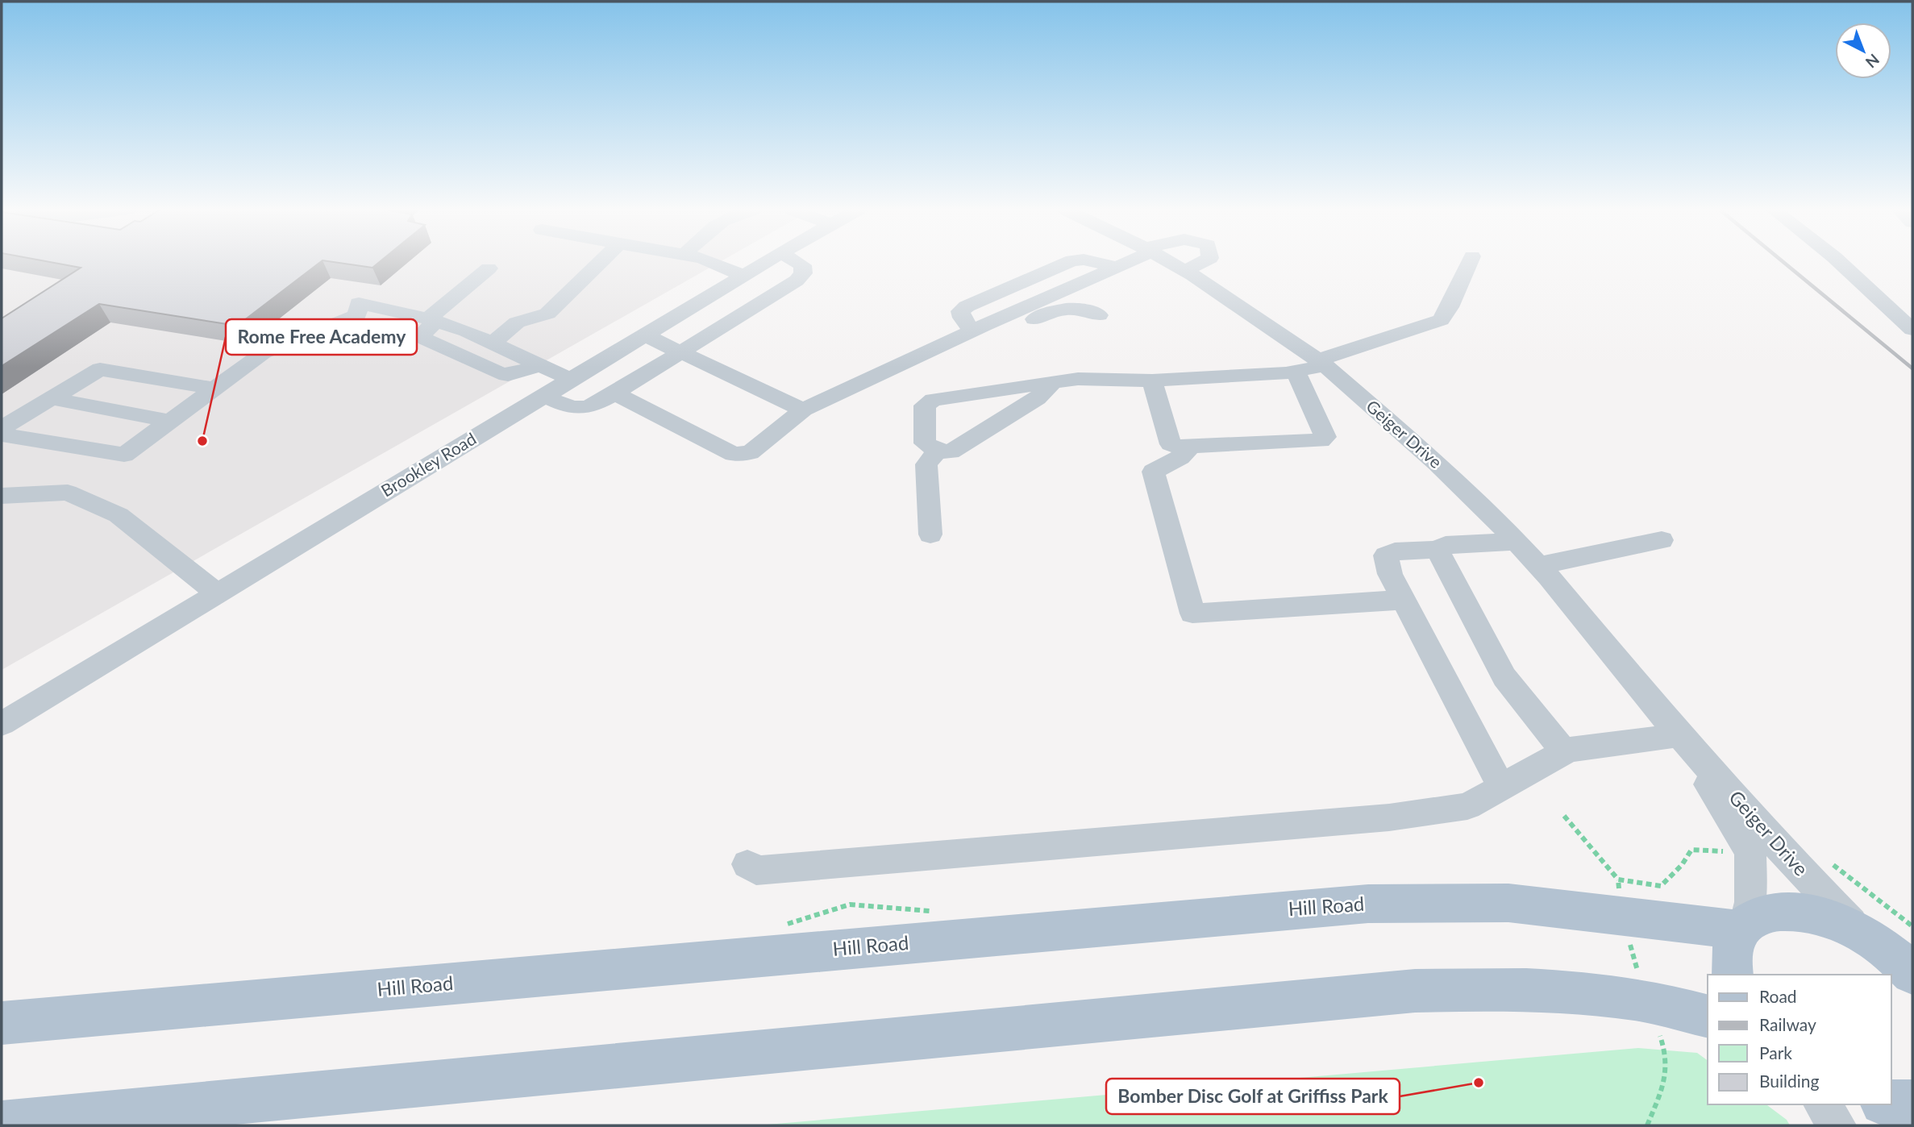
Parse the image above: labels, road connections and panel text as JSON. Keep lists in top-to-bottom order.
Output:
{
  "streets": {
    "main road": ["Hill Road"],
    "street": ["Geiger Drive", "Brookley Road"]
  },
  "crossings": [
    ["Geiger Drive", "Hill Road"]
  ],
  "places": ["Rome Free Academy", "Bomber Disc Golf at Griffiss Park"],
  "legend": [
    "Road",
    "Railway",
    "Park",
    "Building"
  ],
  "north": "bottom right"
}
